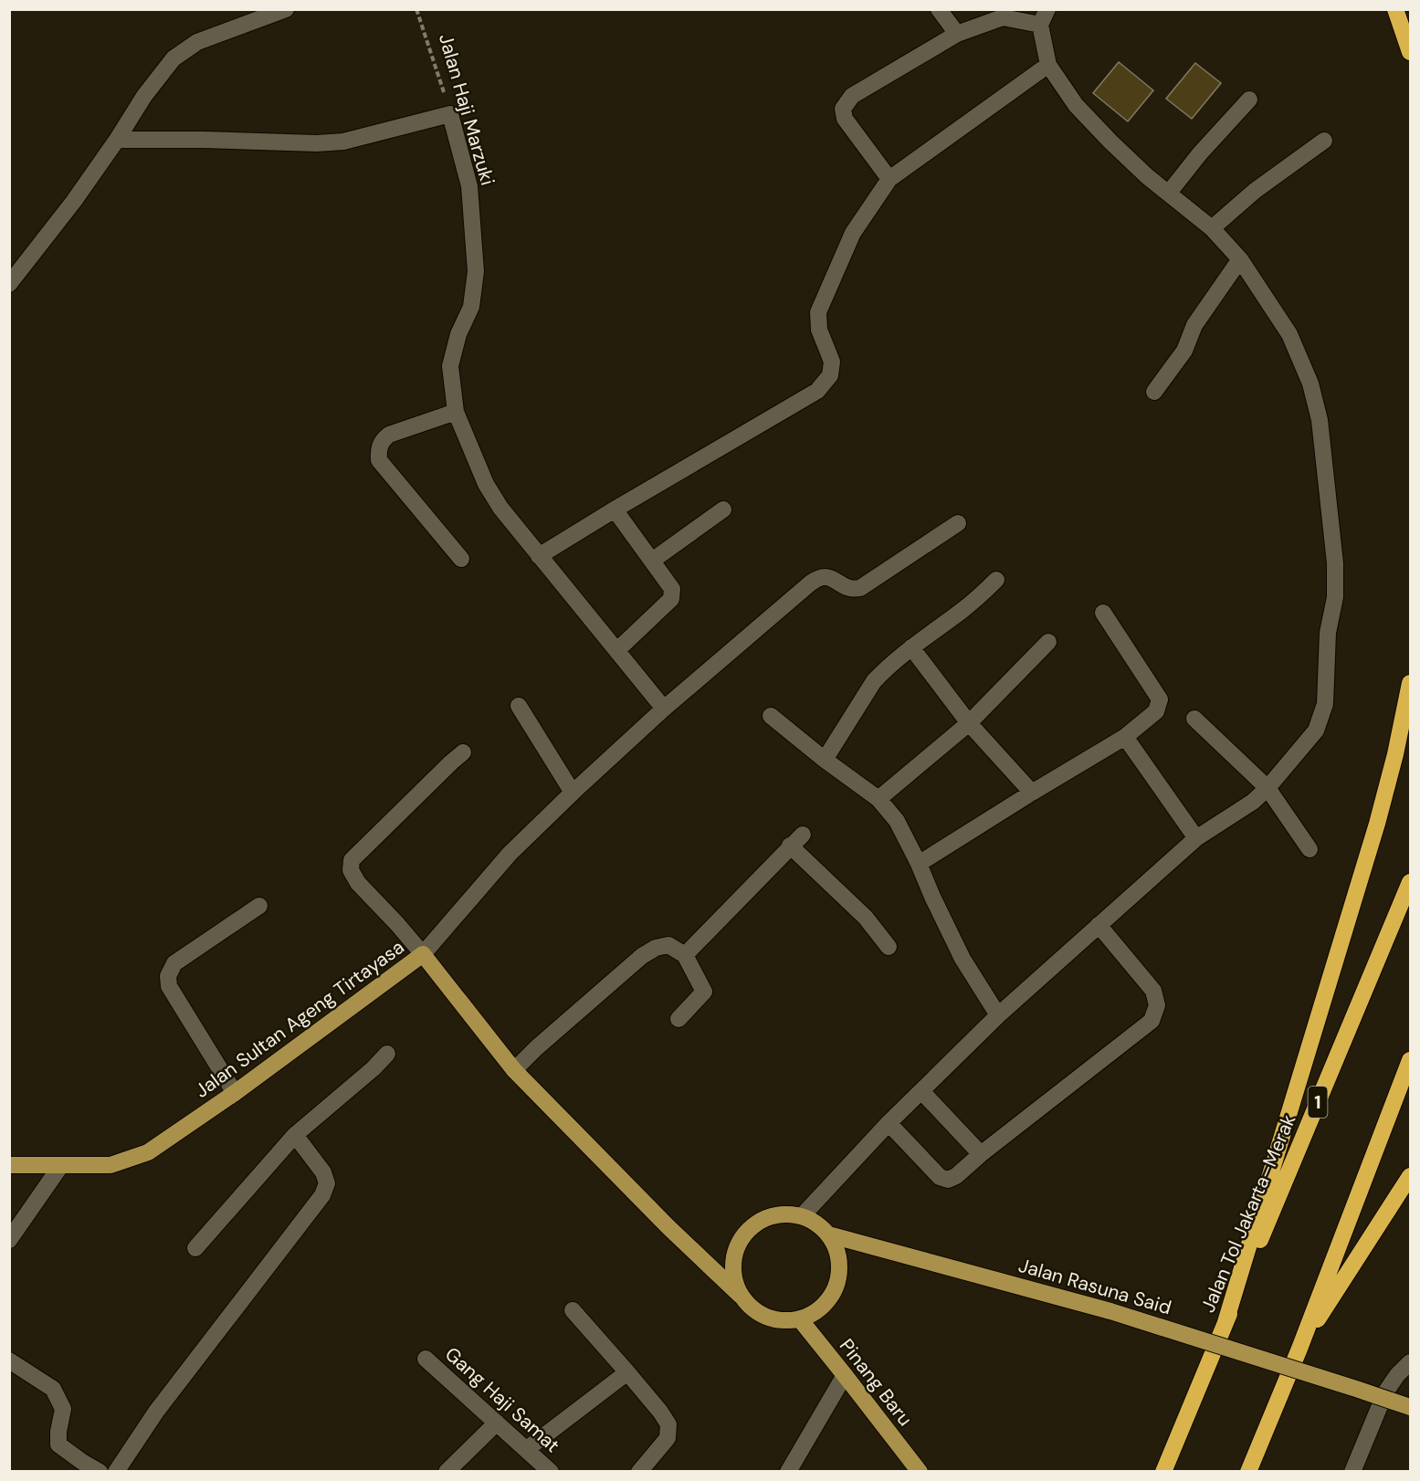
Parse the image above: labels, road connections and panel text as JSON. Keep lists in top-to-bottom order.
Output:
{
  "streets": {
    "highway": ["1", "Jalan Tol Jakarta–Merak"],
    "main road": ["Jalan Sultan Ageng Tirtayasa", "Jalan Rasuna Said", "Pinang Baru"],
    "street": ["Jalan Haji Marzuki", "Gang Haji Samat"]
  },
  "crossings": [
    ["Jalan Sultan Ageng Tirtayasa", "Jalan Rasuna Said"],
    ["Jalan Sultan Ageng Tirtayasa", "Pinang Baru"],
    ["Jalan Rasuna Said", "Pinang Baru"]
  ]
}
